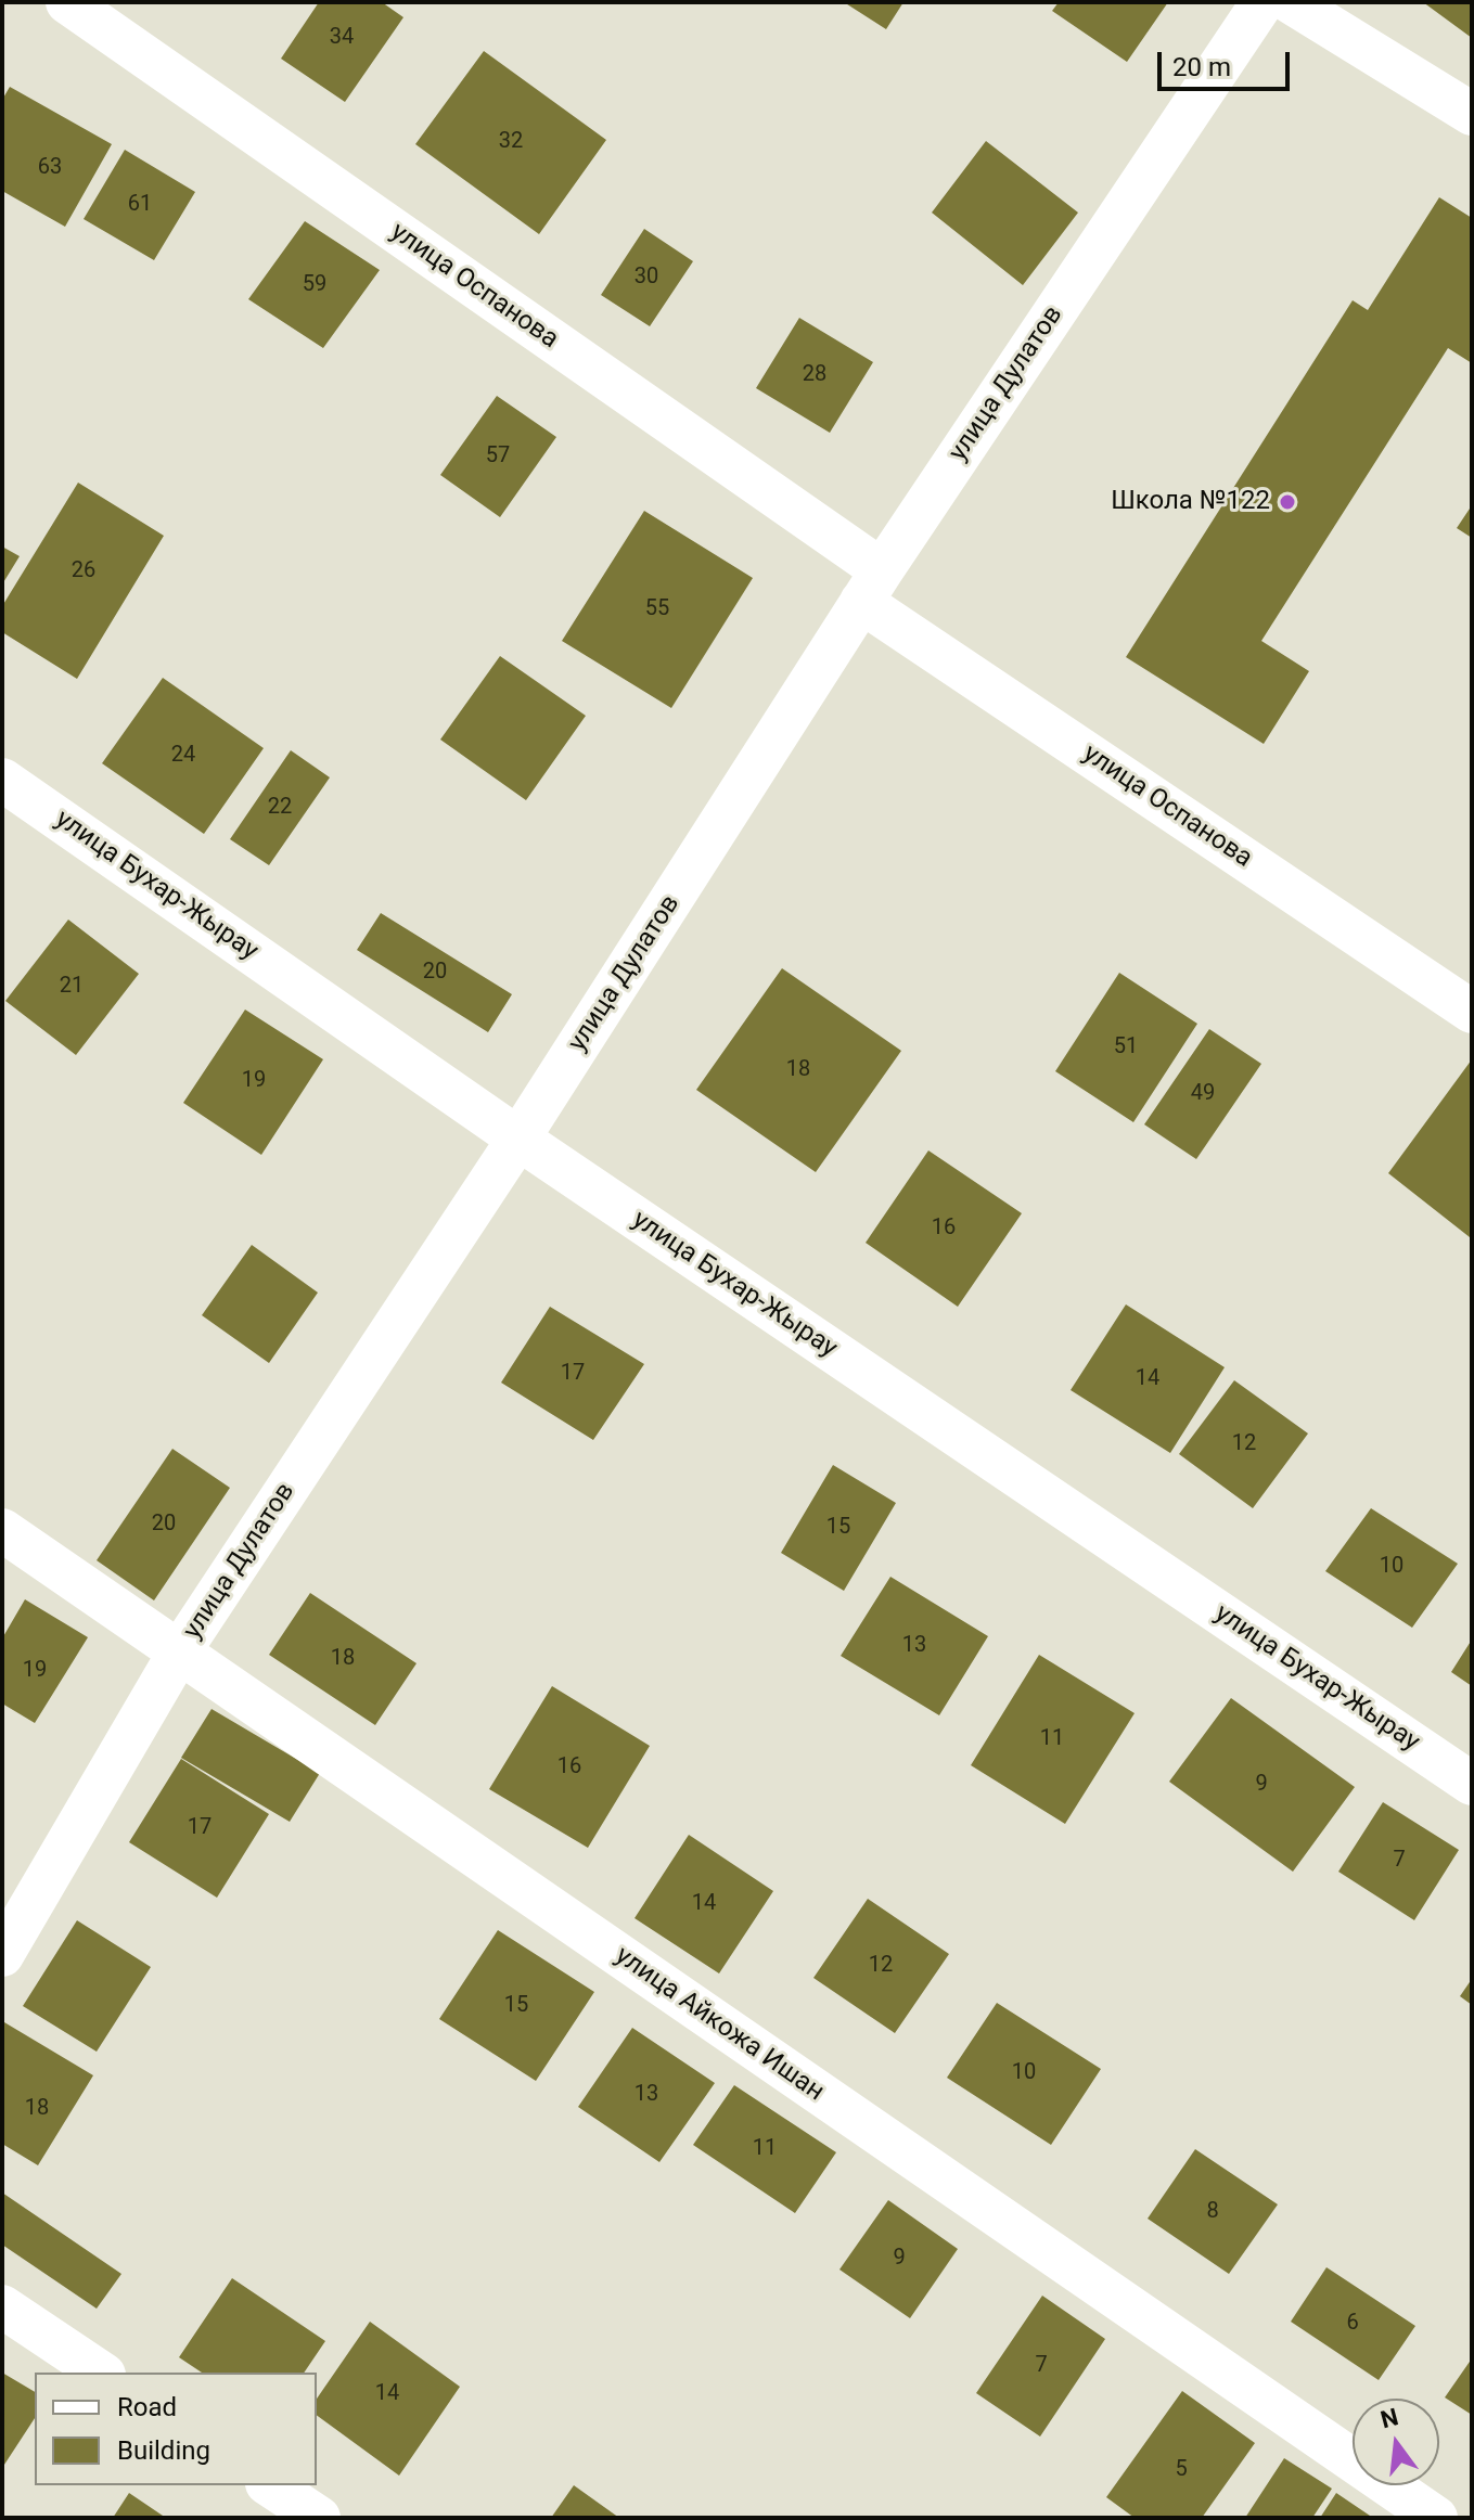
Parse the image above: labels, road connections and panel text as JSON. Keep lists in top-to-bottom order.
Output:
{
  "streets": {
    "street": [
      "улица Оспанова",
      "улица Дулатов",
      "улица Бухар-Жырау",
      "улица Айкожа Ишан"
    ]
  },
  "crossings": [
    ["улица Оспанова", "улица Дулатов"],
    ["улица Дулатов", "улица Бухар-Жырау"],
    ["улица Дулатов", "улица Айкожа Ишан"]
  ],
  "places": ["Школа №122"],
  "house_numbers": [
    "34",
    "32",
    "63",
    "61",
    "30",
    "59",
    "28",
    "57",
    "26",
    "55",
    "24",
    "22",
    "20",
    "21",
    "51",
    "18",
    "19",
    "49",
    "16",
    "17",
    "14",
    "12",
    "20",
    "15",
    "10",
    "13",
    "18",
    "19",
    "11",
    "16",
    "9",
    "17",
    "7",
    "14",
    "12",
    "15",
    "10",
    "13",
    "18",
    "11",
    "8",
    "9",
    "6",
    "7",
    "14",
    "5"
  ],
  "legend": ["Road", "Building"],
  "scale_bar": "20 m",
  "north": "top"
}
